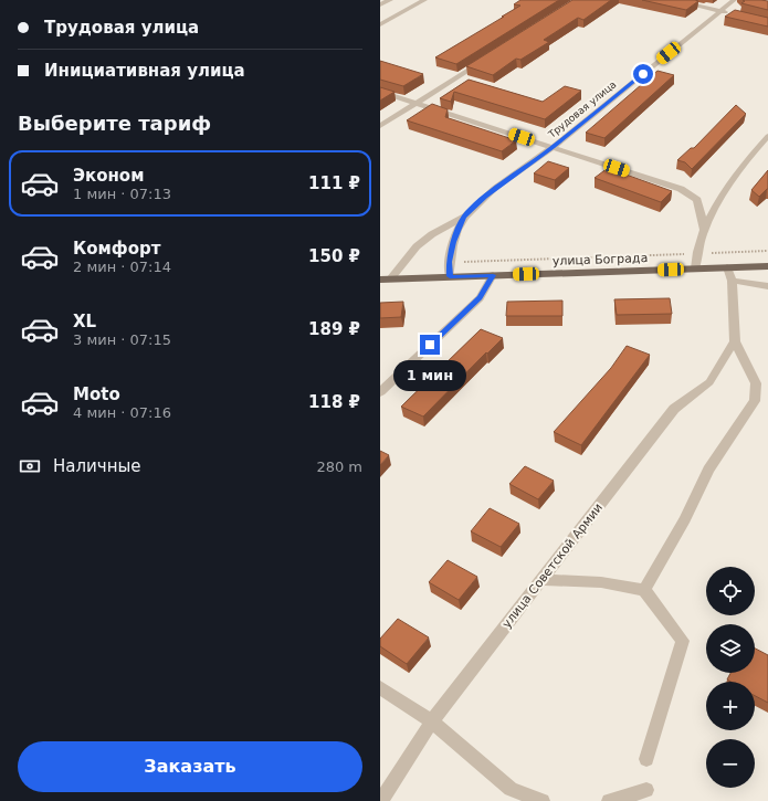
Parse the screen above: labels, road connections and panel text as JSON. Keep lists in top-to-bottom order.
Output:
{
  "streets": {
    "main road": ["улица Бограда"],
    "street": ["Трудовая улица", "улица Советской Армии"]
  },
  "crossings": [
    ["Трудовая улица", "улица Бограда"]
  ],
  "page": {
    "banner": ["Трудовая улица", "Инициативная улица"],
    "heading": "Выберите тариф",
    "list": [
      {
        "name": "Эконом",
        "note": "1 мин · 07:13",
        "value": "111 ₽"
      },
      {
        "name": "Комфорт",
        "note": "2 мин · 07:14",
        "value": "150 ₽"
      },
      {
        "name": "XL",
        "note": "3 мин · 07:15",
        "value": "189 ₽"
      },
      {
        "name": "Moto",
        "note": "4 мин · 07:16",
        "value": "118 ₽"
      }
    ],
    "bubble": "1 мин",
    "pay": ["Наличные", "280 m"],
    "map_buttons": ["+", "−"],
    "buttons": "Заказать"
  }
}
